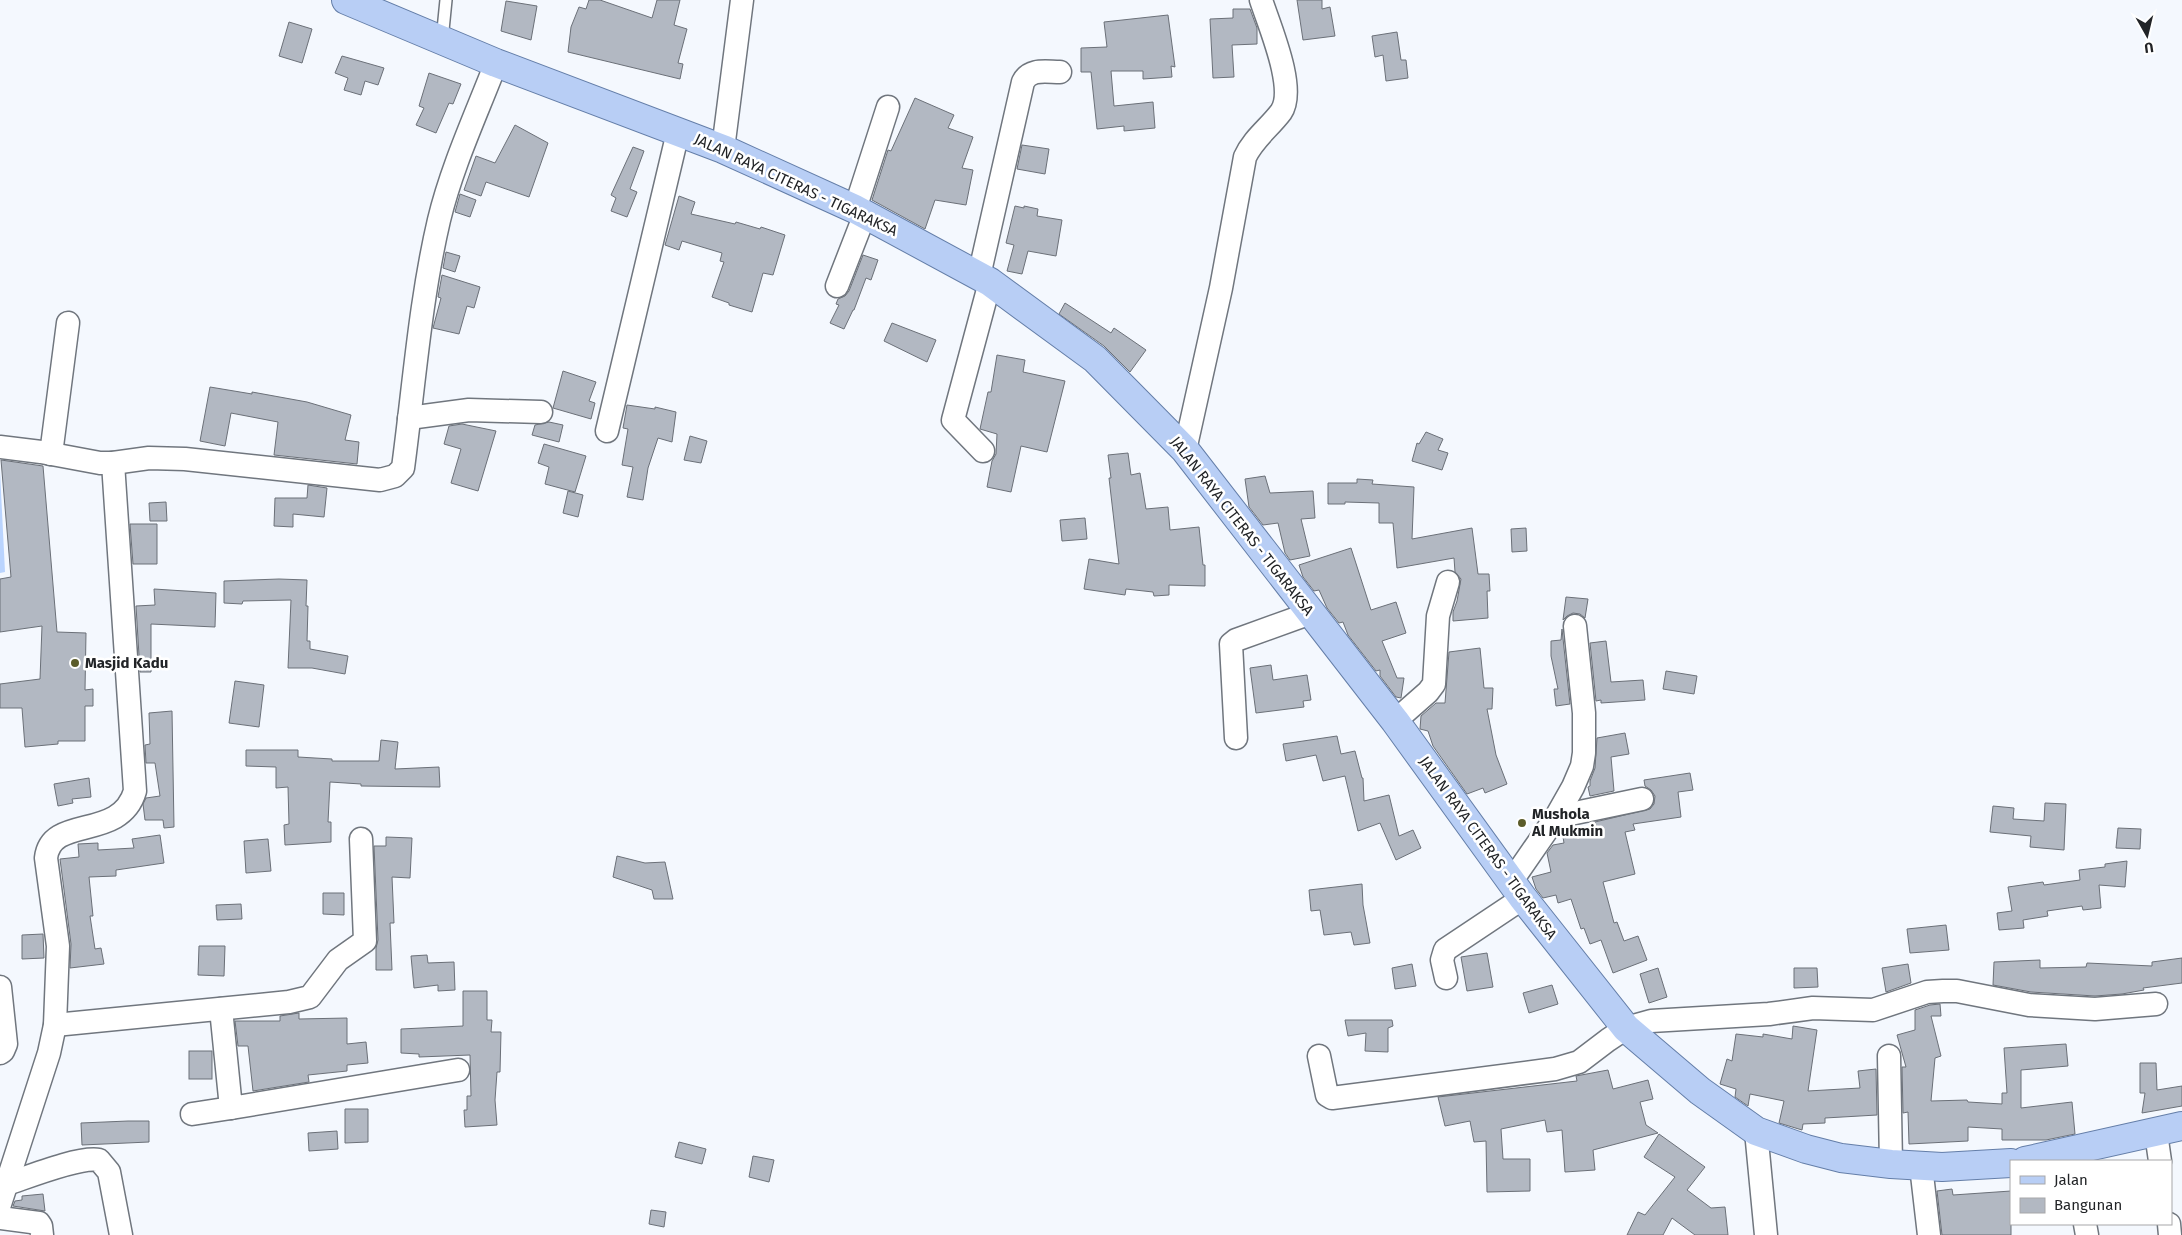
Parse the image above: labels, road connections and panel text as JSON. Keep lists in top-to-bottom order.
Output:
{
  "streets": {
    "main road": ["JALAN RAYA CITERAS - TIGARAKSA"]
  },
  "places": ["Masjid Kadu", "Mushola Al Mukmin"],
  "legend": ["Jalan", "Bangunan"],
  "north": "bottom"
}
